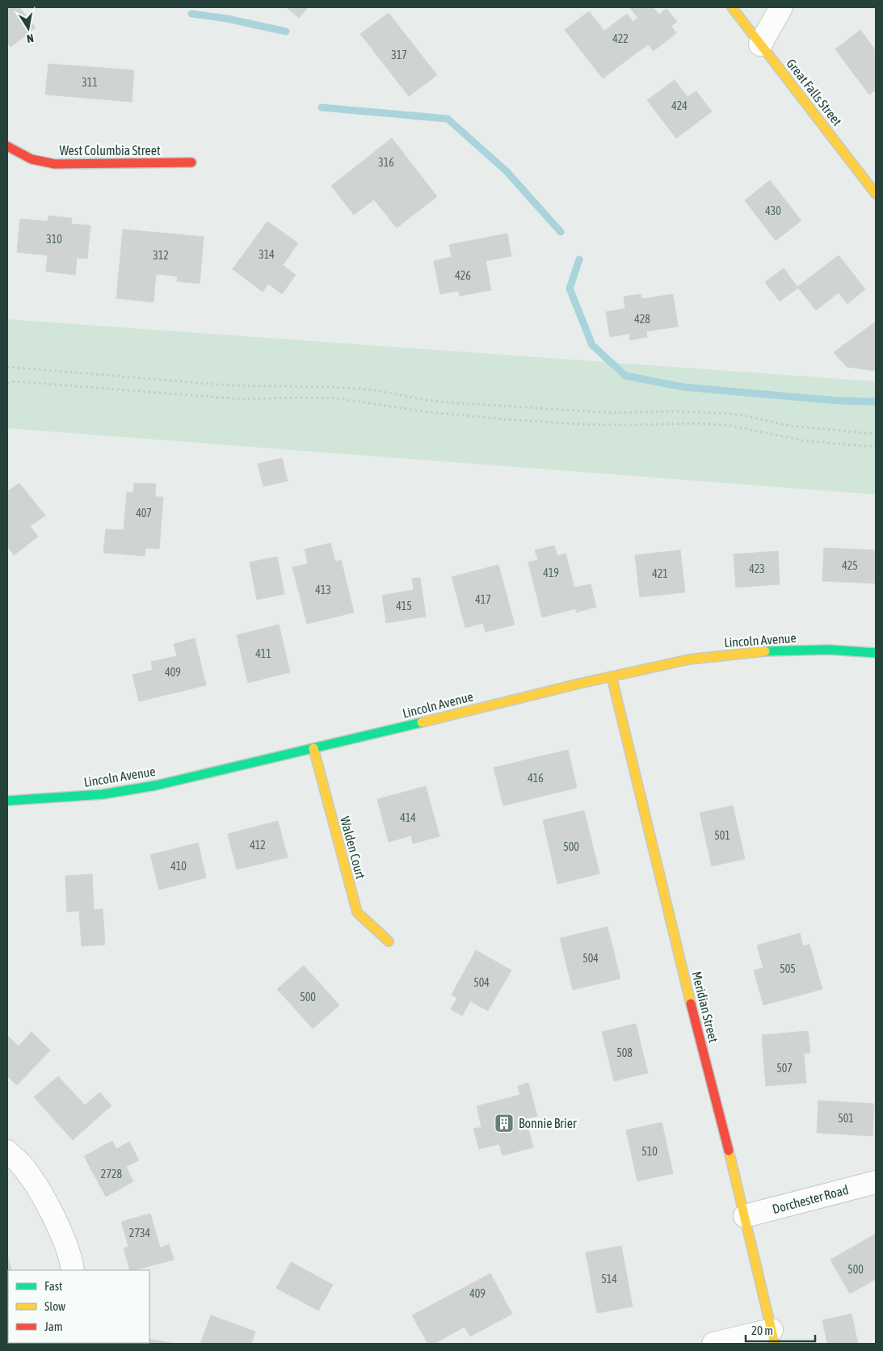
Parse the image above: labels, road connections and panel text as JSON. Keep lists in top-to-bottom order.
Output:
{
  "streets": {
    "street": [
      "Great Falls Street",
      "West Columbia Street",
      "Lincoln Avenue",
      "Walden Court",
      "Meridian Street",
      "Dorchester Road"
    ]
  },
  "crossings": [
    ["Lincoln Avenue", "Walden Court"],
    ["Lincoln Avenue", "Meridian Street"],
    ["Meridian Street", "Dorchester Road"]
  ],
  "places": {
    "building": ["Bonnie Brier"]
  },
  "house_numbers": [
    "422",
    "317",
    "311",
    "424",
    "316",
    "430",
    "310",
    "314",
    "312",
    "426",
    "428",
    "407",
    "425",
    "423",
    "419",
    "421",
    "413",
    "417",
    "415",
    "411",
    "409",
    "416",
    "414",
    "501",
    "412",
    "500",
    "410",
    "504",
    "505",
    "504",
    "500",
    "508",
    "507",
    "501",
    "510",
    "2728",
    "2734",
    "500",
    "514",
    "409"
  ],
  "legend": ["Fast", "Slow", "Jam"],
  "scale_bar": "20 m",
  "north": "bottom"
}
